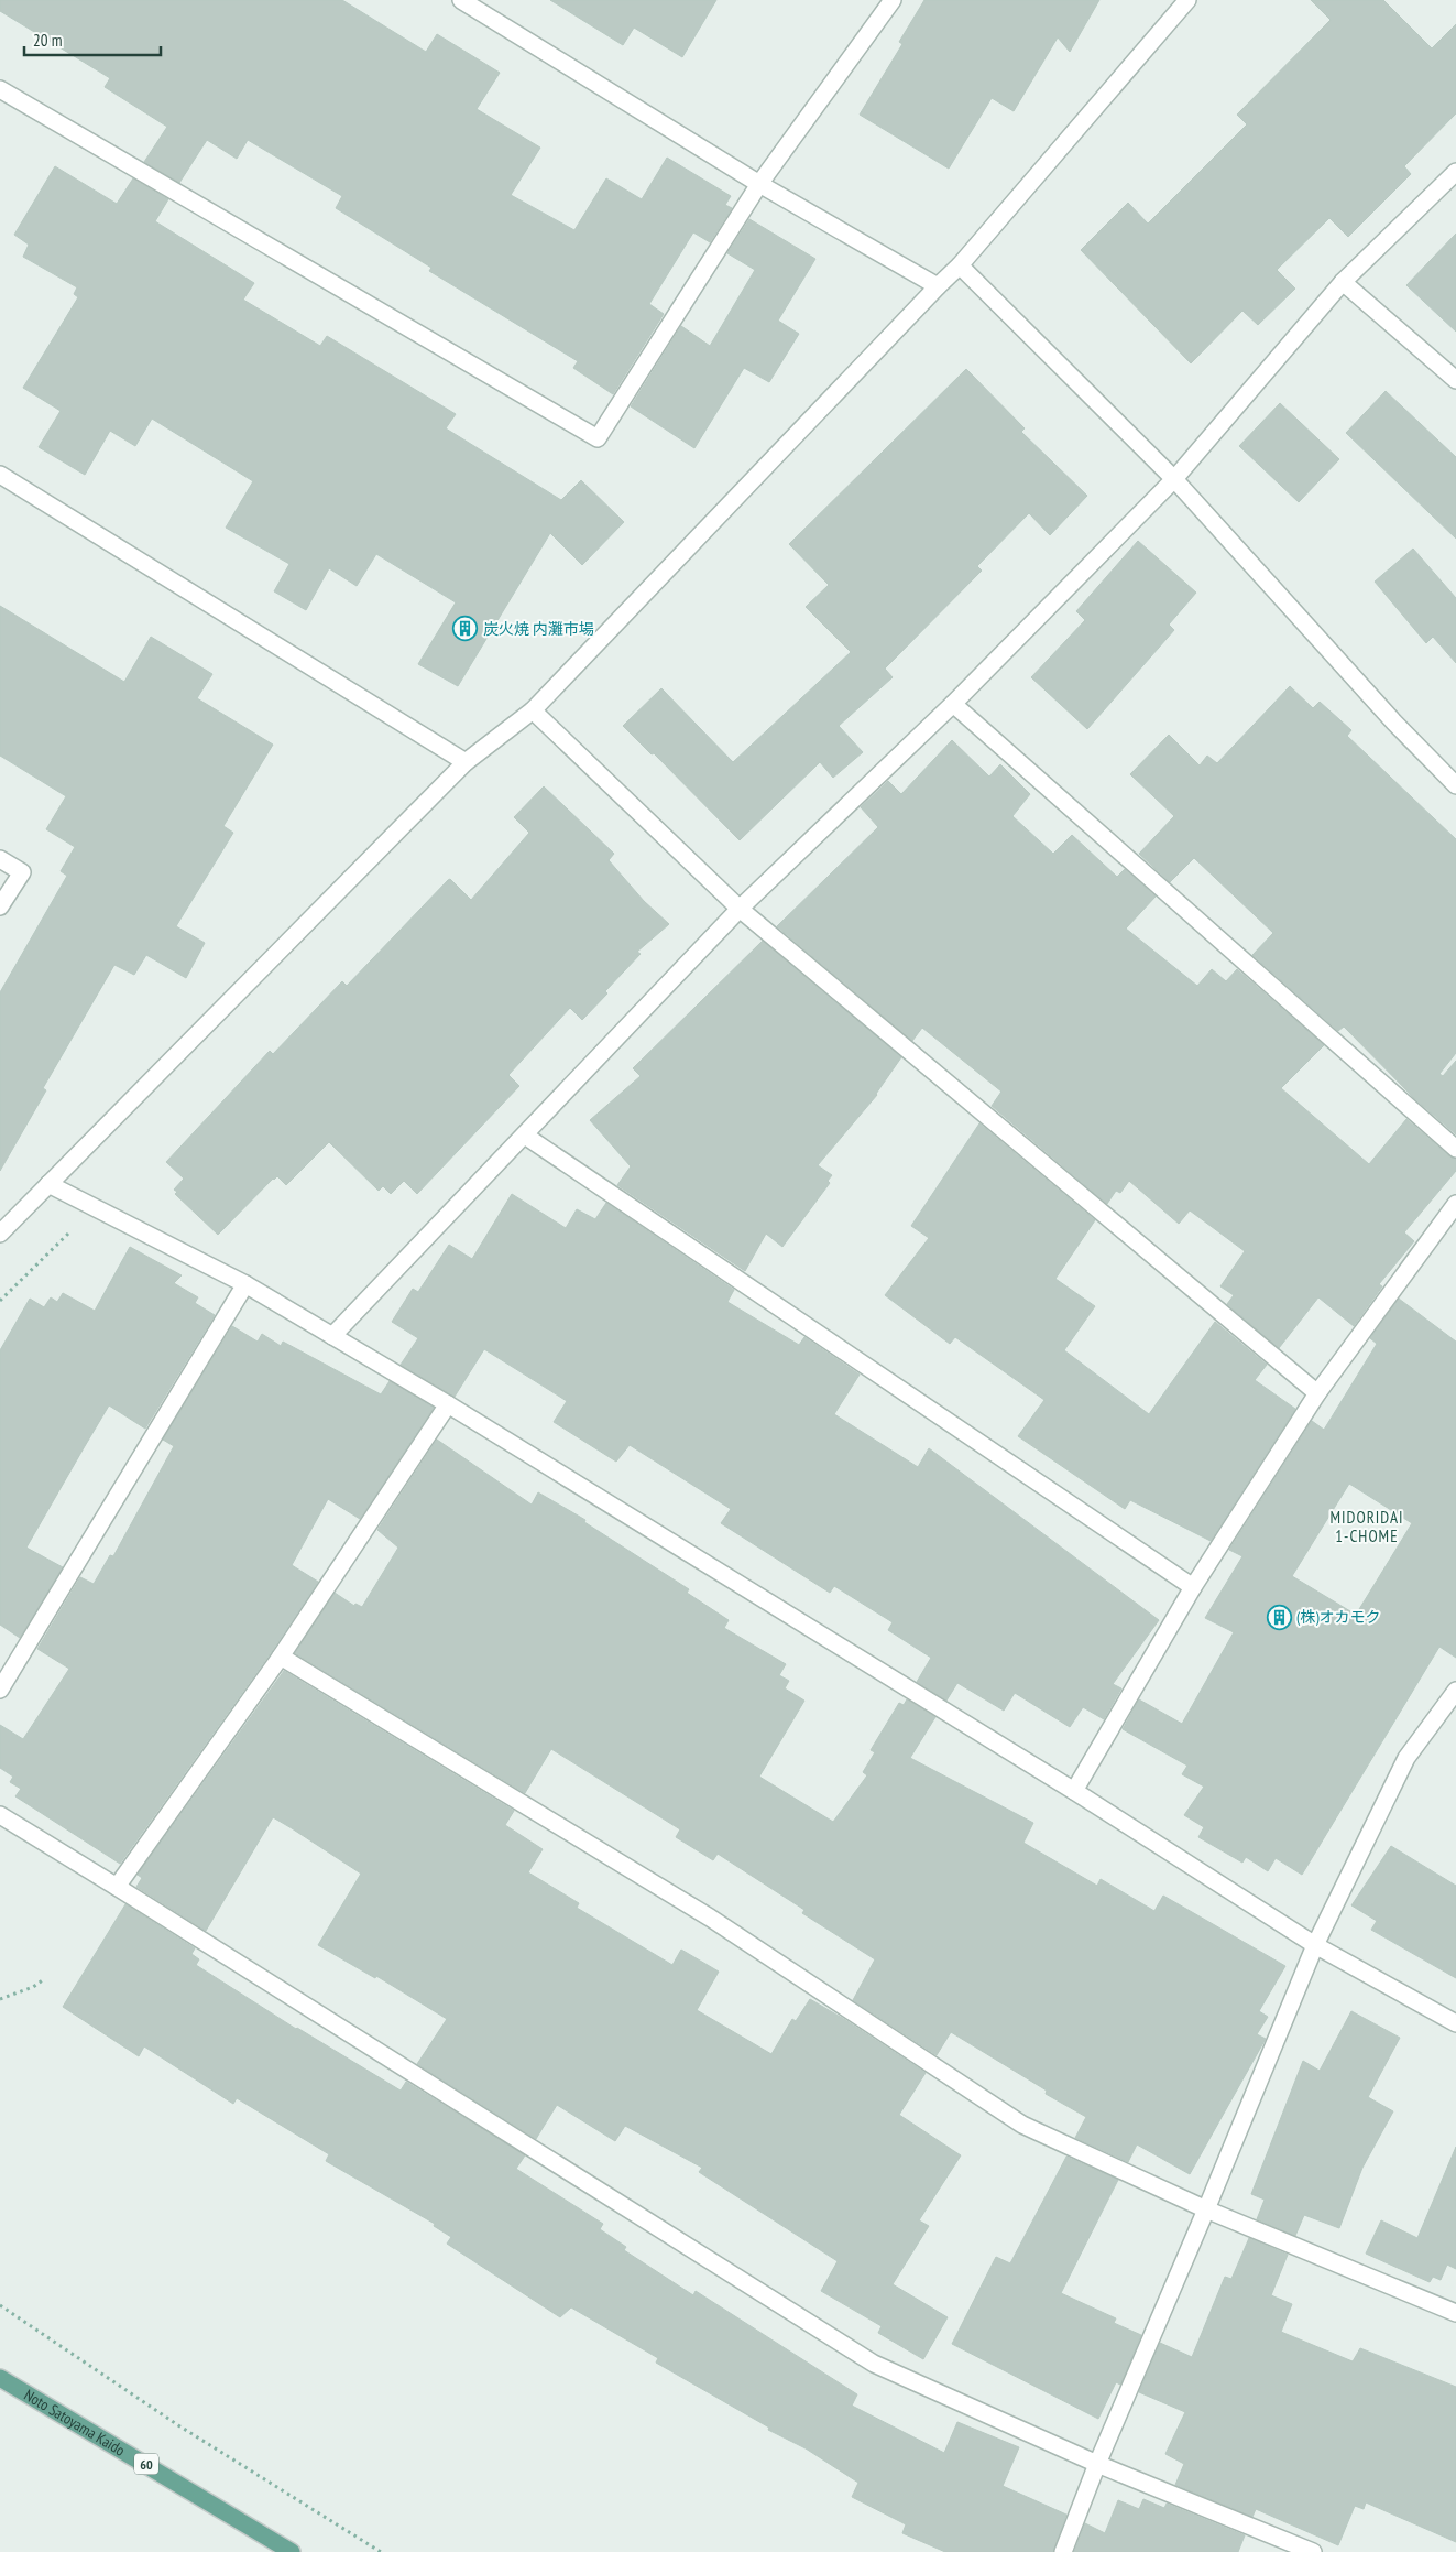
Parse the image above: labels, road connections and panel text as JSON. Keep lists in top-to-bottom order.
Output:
{
  "streets": {
    "main road": ["Noto Satoyama Kaido", "60"]
  },
  "districts": ["MIDORIDAI 1-CHOME"],
  "places": {
    "building": ["炭火焼 内灘市場", "(株)オカモク"]
  },
  "scale_bar": "20 m"
}
